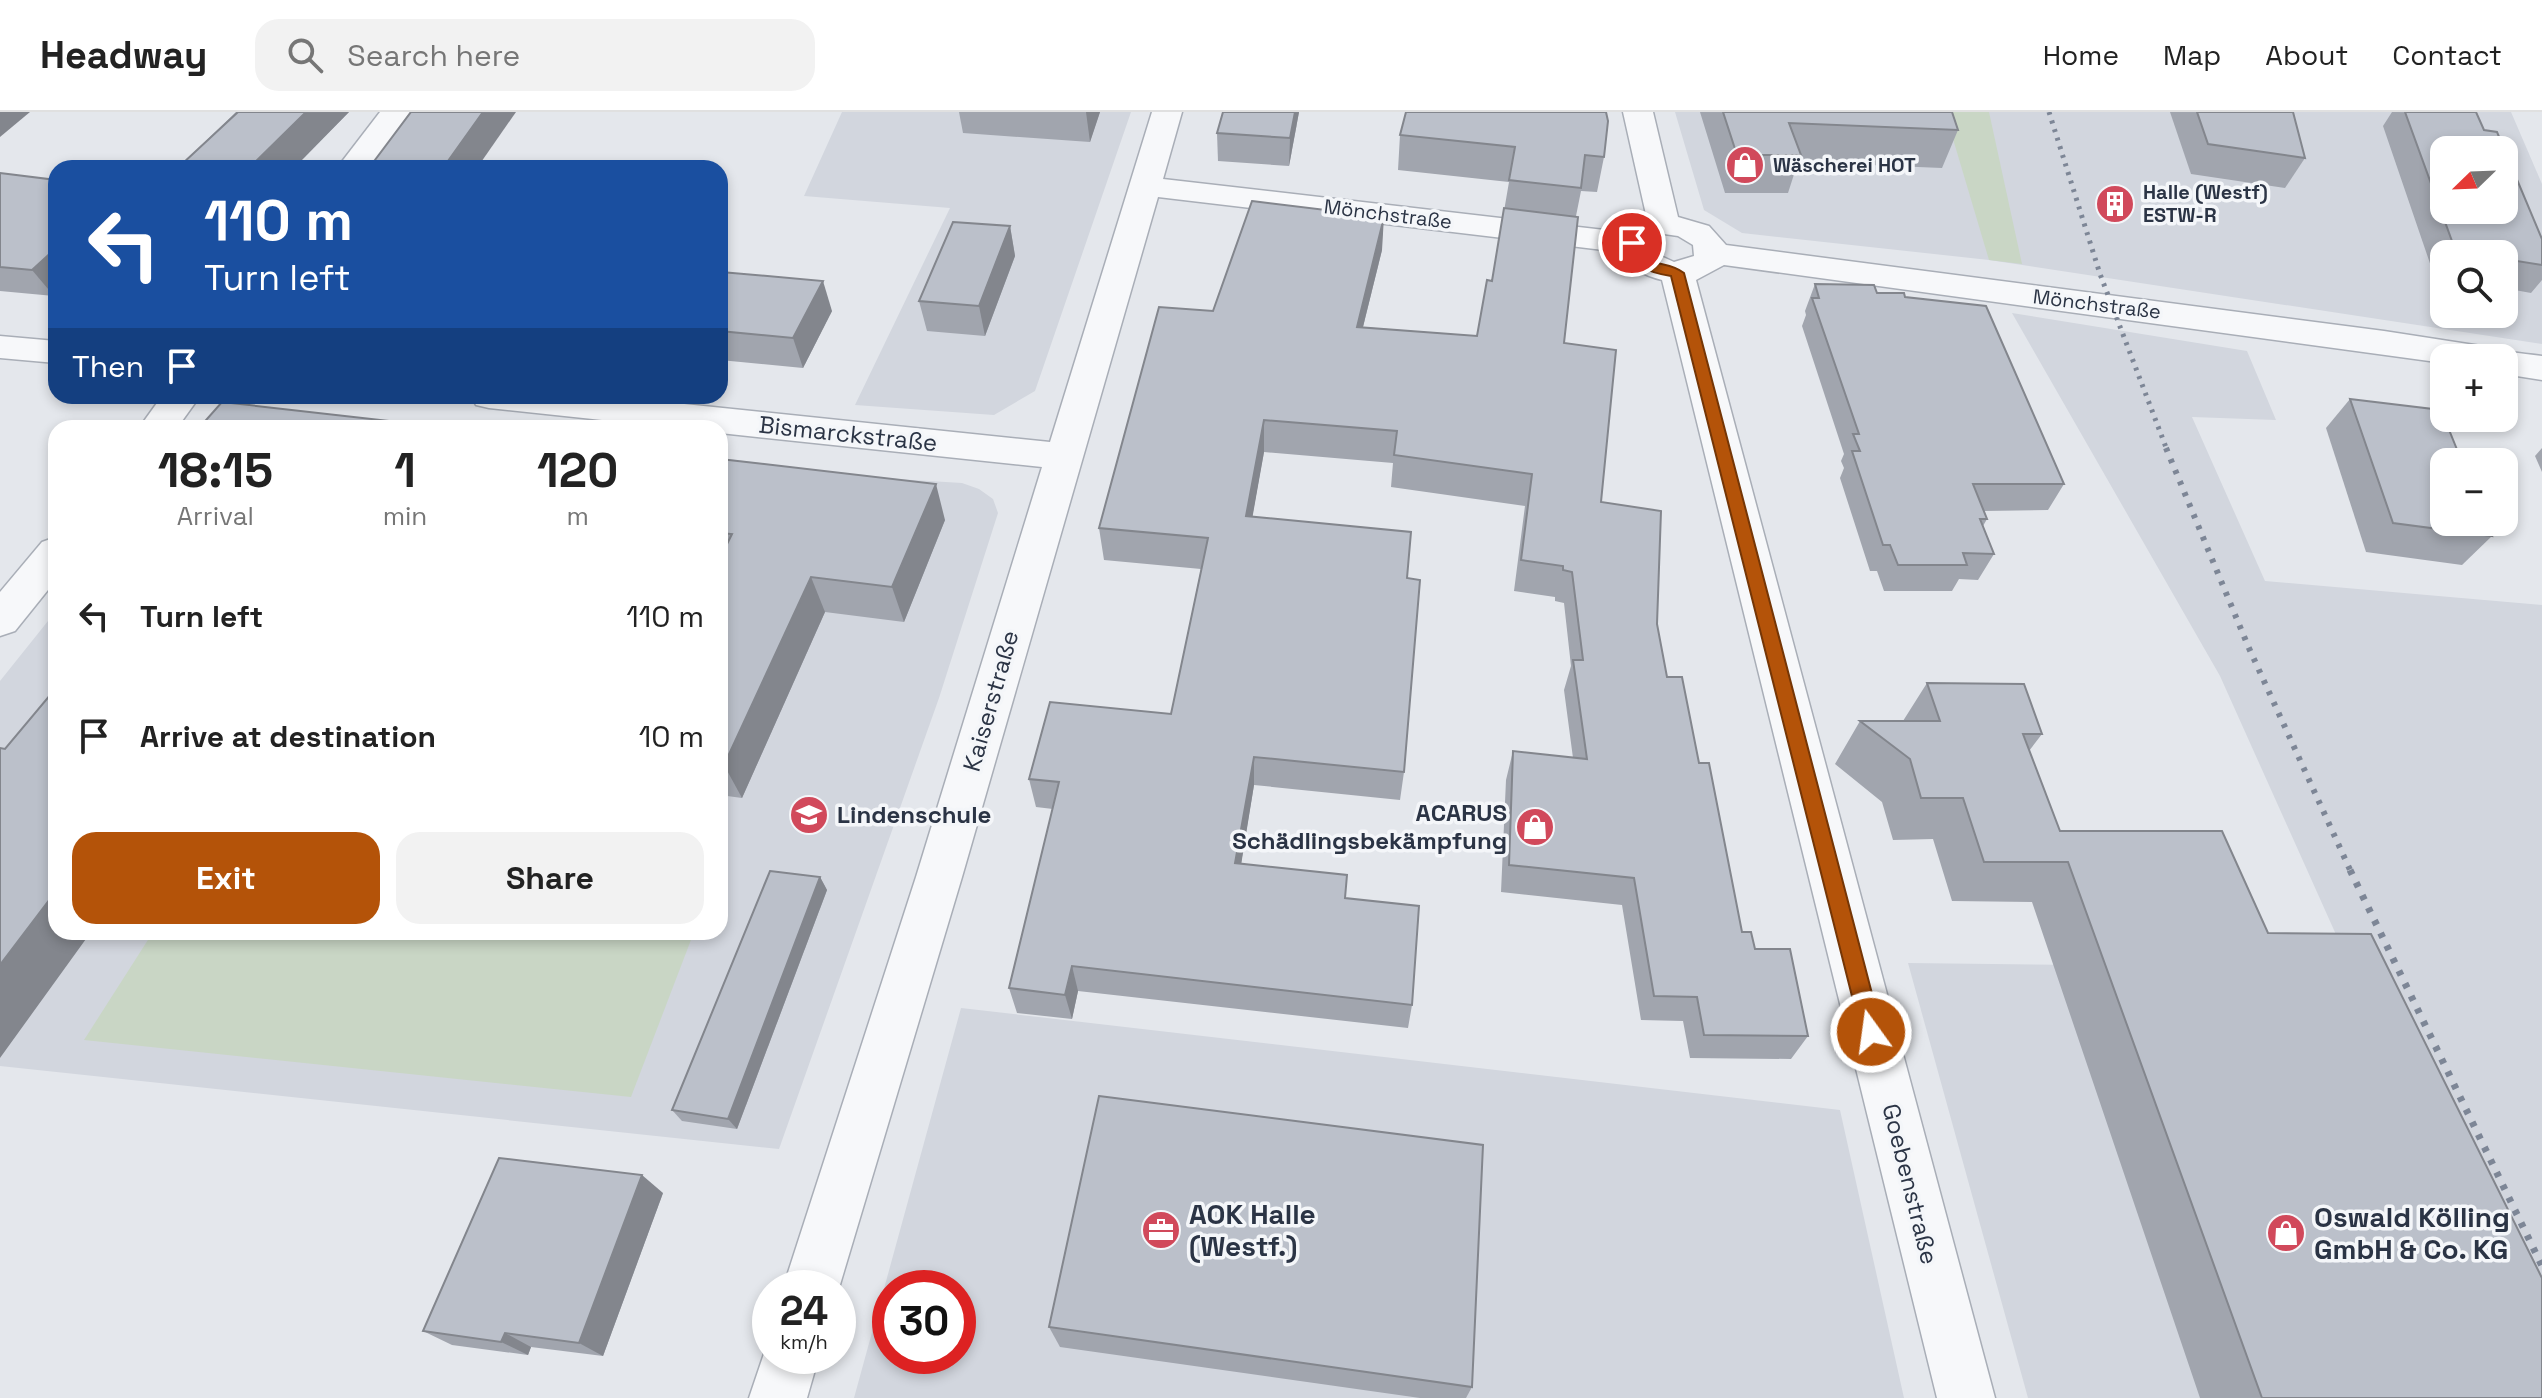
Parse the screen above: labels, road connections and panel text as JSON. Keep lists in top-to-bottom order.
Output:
{
  "streets": {
    "street": [
      "Mönchstraße",
      "Bismarckstraße",
      "Kaiserstraße",
      "Goebenstraße"
    ]
  },
  "crossings": [
    ["Mönchstraße", "Kaiserstraße"],
    ["Mönchstraße", "Goebenstraße"],
    ["Bismarckstraße", "Kaiserstraße"]
  ],
  "places": {
    "shop": ["Wäscherei HOT", "ACARUS Schädlingsbekämpfung", "Oswald Kölling GmbH & Co. KG"],
    "building": ["Halle (Westf) ESTW-R"],
    "school or university": ["Lindenschule"],
    "office": ["AOK Halle (Westf.)"]
  },
  "north": "bottom left",
  "page": {
    "header": "Headway",
    "search": "Search here",
    "nav": [
      "Home",
      "Map",
      "About",
      "Contact"
    ],
    "map_buttons": ["+", "−"],
    "turn": ["110 m", "Turn left"],
    "then": "Then",
    "eta": [
      "18:15",
      "Arrival",
      "1",
      "min",
      "120",
      "m"
    ],
    "list": [
      {
        "name": "Turn left",
        "value": "110 m"
      },
      {
        "name": "Arrive at destination",
        "value": "10 m"
      }
    ],
    "buttons": ["Exit", "Share"],
    "speed": "24 km/h",
    "limit": "30"
  }
}
